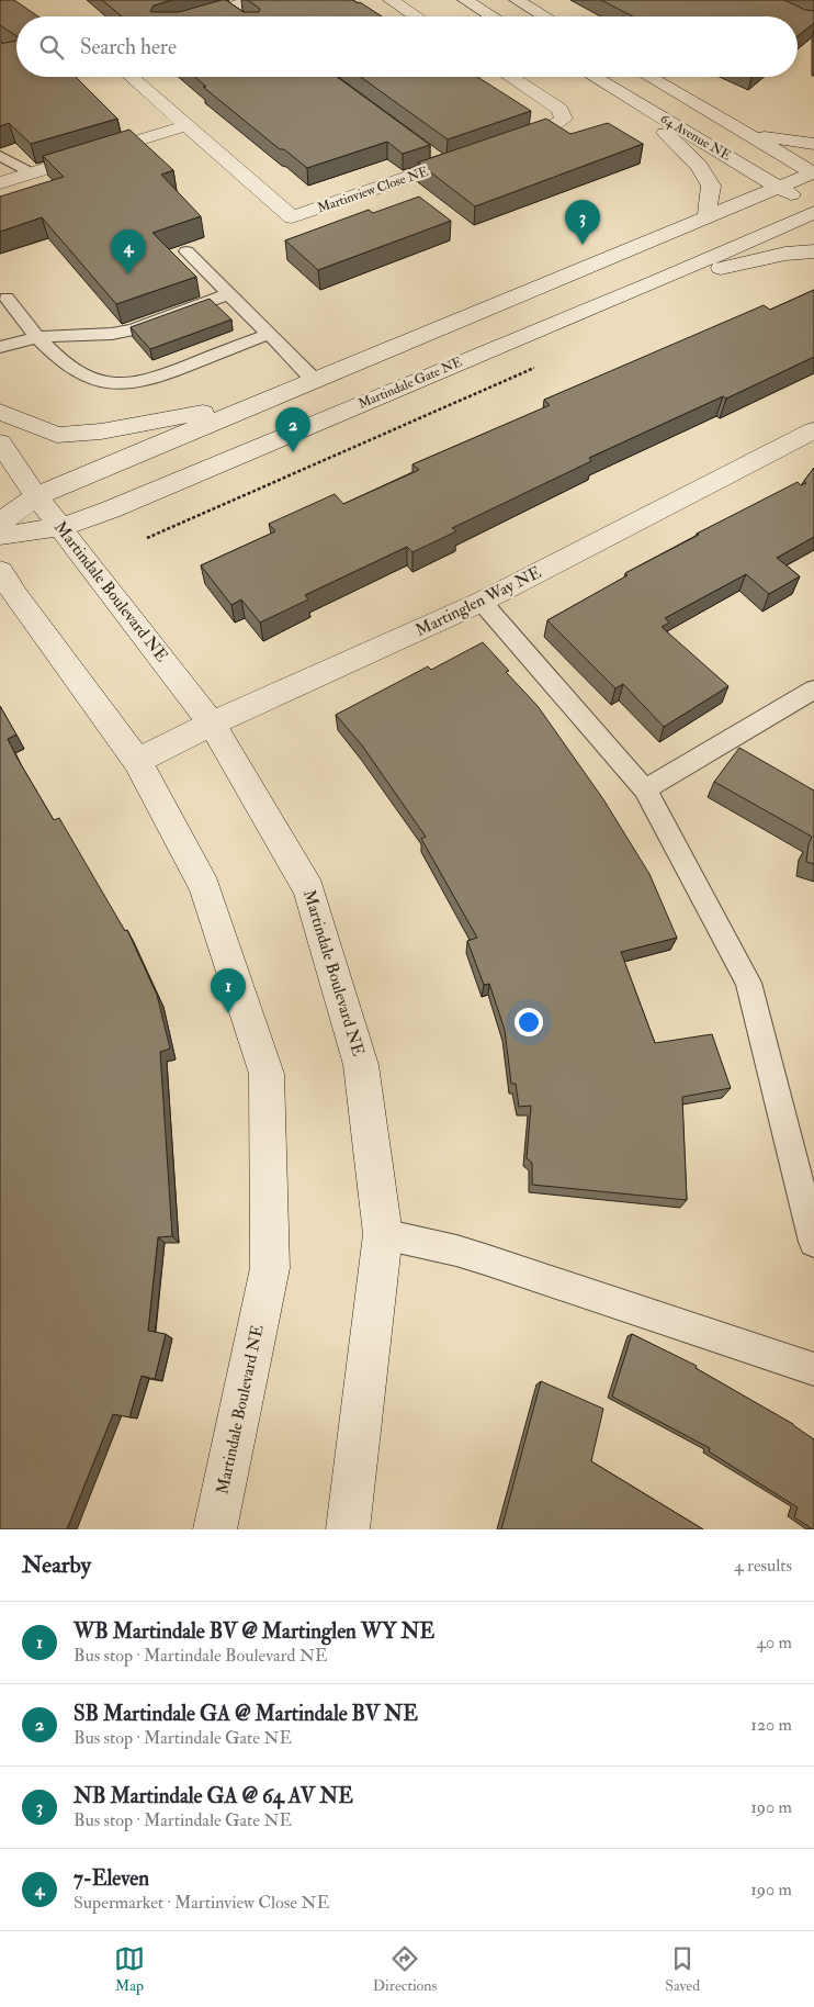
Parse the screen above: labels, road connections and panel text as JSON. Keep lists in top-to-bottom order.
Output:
{
  "streets": {
    "street": [
      "64 Avenue NE",
      "Martinview Close NE",
      "Martindale Gate NE",
      "Martindale Boulevard NE",
      "Martinglen Way NE"
    ]
  },
  "crossings": [
    ["64 Avenue NE", "Martindale Gate NE"],
    ["Martindale Gate NE", "Martindale Boulevard NE"],
    ["Martindale Boulevard NE", "Martinglen Way NE"]
  ],
  "page": {
    "search": "Search here",
    "pins": [
      "3",
      "4",
      "2",
      "1"
    ],
    "heading": ["Nearby", "4 results"],
    "list": [
      {
        "mark": "1",
        "name": "WB Martindale BV @ Martinglen WY NE",
        "note": "Bus stop · Martindale Boulevard NE",
        "value": "40 m"
      },
      {
        "mark": "2",
        "name": "SB Martindale GA @ Martindale BV NE",
        "note": "Bus stop · Martindale Gate NE",
        "value": "120 m"
      },
      {
        "mark": "3",
        "name": "NB Martindale GA @ 64 AV NE",
        "note": "Bus stop · Martindale Gate NE",
        "value": "190 m"
      },
      {
        "mark": "4",
        "name": "7-Eleven",
        "note": "Supermarket · Martinview Close NE",
        "value": "190 m"
      }
    ],
    "nav": ["Map", "Directions", "Saved"]
  }
}
